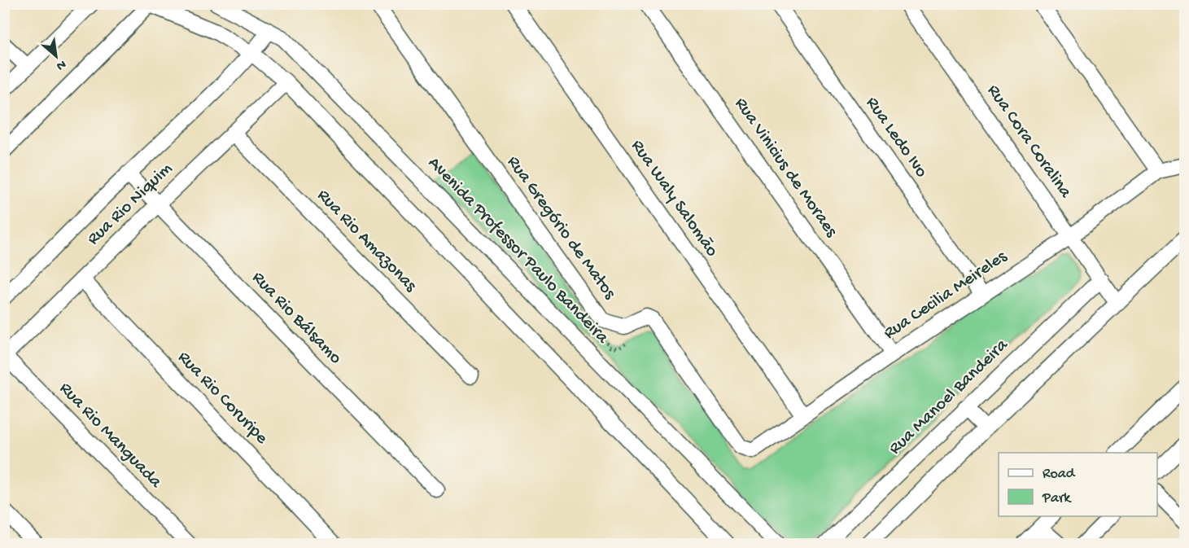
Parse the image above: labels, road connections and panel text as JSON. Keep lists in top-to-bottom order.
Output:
{
  "streets": {
    "street": [
      "Rua Ledo Ivo",
      "Rua Cora Coralina",
      "Rua Vinicius de Moraes",
      "Rua Waly Salomão",
      "Rua Rio Niquim",
      "Rua Gregório de Matos",
      "Rua Rio Amazonas",
      "Avenida Professor Paulo Bandeira",
      "Rua Cecilia Meireles",
      "Rua Rio Bálsamo",
      "Rua Manoel Bandeira",
      "Rua Rio Coruripe",
      "Rua Rio Manguada"
    ]
  },
  "crossings": [
    ["Rua Ledo Ivo", "Rua Cecilia Meireles"],
    ["Rua Cora Coralina", "Rua Cecilia Meireles"],
    ["Rua Cora Coralina", "Rua Manoel Bandeira"],
    ["Rua Vinicius de Moraes", "Rua Cecilia Meireles"],
    ["Rua Waly Salomão", "Rua Cecilia Meireles"],
    ["Rua Rio Niquim", "Rua Rio Amazonas"],
    ["Rua Rio Niquim", "Avenida Professor Paulo Bandeira"],
    ["Rua Rio Niquim", "Rua Rio Bálsamo"],
    ["Rua Rio Niquim", "Rua Rio Coruripe"],
    ["Rua Rio Niquim", "Rua Rio Manguada"],
    ["Rua Gregório de Matos", "Rua Cecilia Meireles"]
  ],
  "legend": ["Road", "Park"],
  "north": "bottom right"
}
